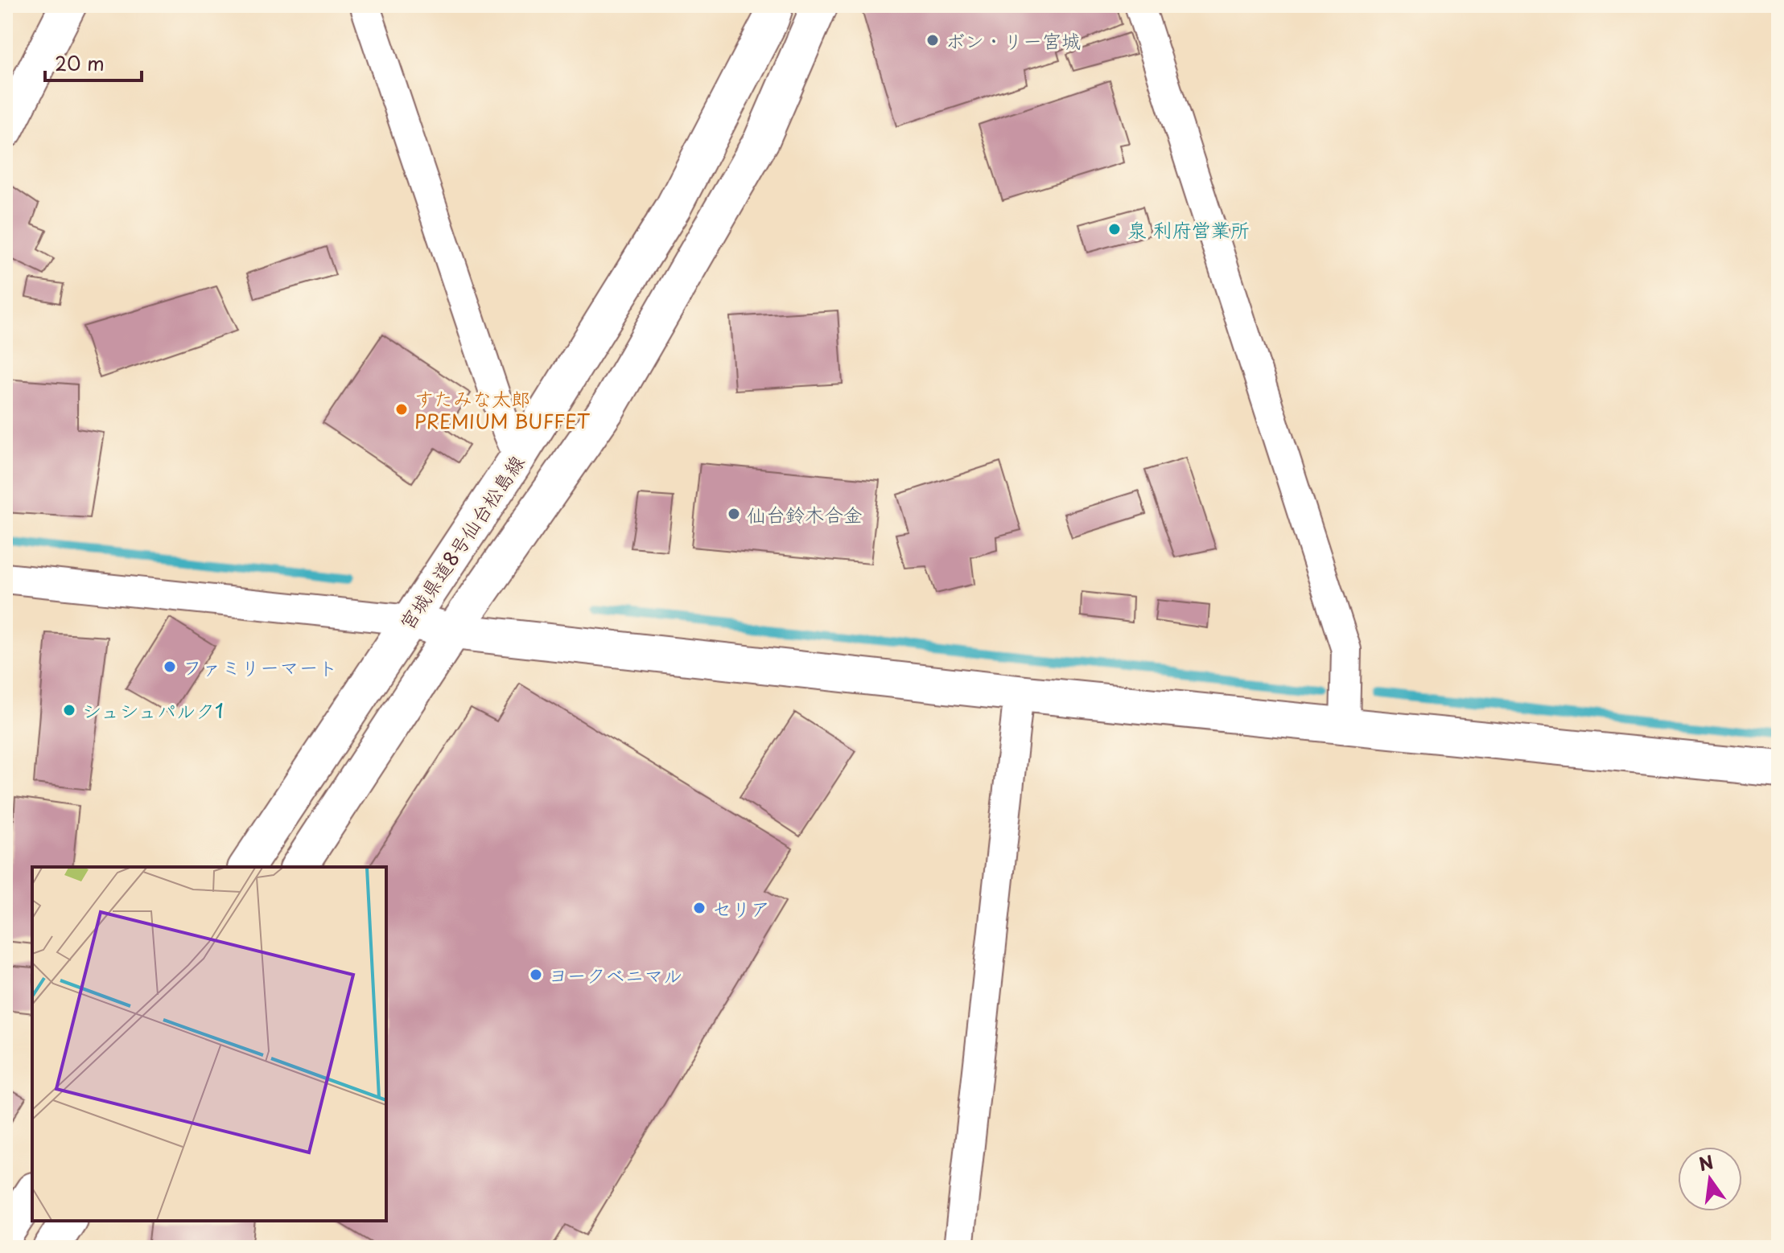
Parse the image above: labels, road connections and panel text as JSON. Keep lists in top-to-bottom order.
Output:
{
  "streets": {
    "main road": ["宮城県道8号仙台松島線"]
  },
  "places": [
    "ボン・リー宮城",
    "泉 利府営業所",
    "すたみな太郎 PREMIUM BUFFET",
    "仙台鈴木合金",
    "ファミリーマート",
    "シュシュパルク1",
    "セリア",
    "ヨークベニマル"
  ],
  "scale_bar": "20 m",
  "north": "top"
}
